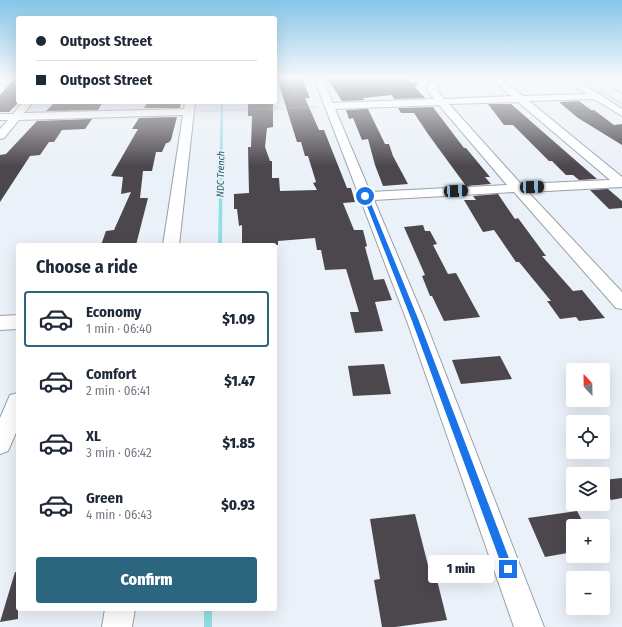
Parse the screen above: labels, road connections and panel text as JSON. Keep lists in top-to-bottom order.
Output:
{
  "water": ["NDC Trench"],
  "north": "top",
  "page": {
    "banner": ["Outpost Street", "Outpost Street"],
    "heading": "Choose a ride",
    "list": [
      {
        "name": "Economy",
        "note": "1 min · 06:40",
        "value": "$1.09"
      },
      {
        "name": "Comfort",
        "note": "2 min · 06:41",
        "value": "$1.47"
      },
      {
        "name": "XL",
        "note": "3 min · 06:42",
        "value": "$1.85"
      },
      {
        "name": "Green",
        "note": "4 min · 06:43",
        "value": "$0.93"
      }
    ],
    "map_buttons": ["+", "−"],
    "buttons": "Confirm",
    "bubble": "1 min"
  }
}
